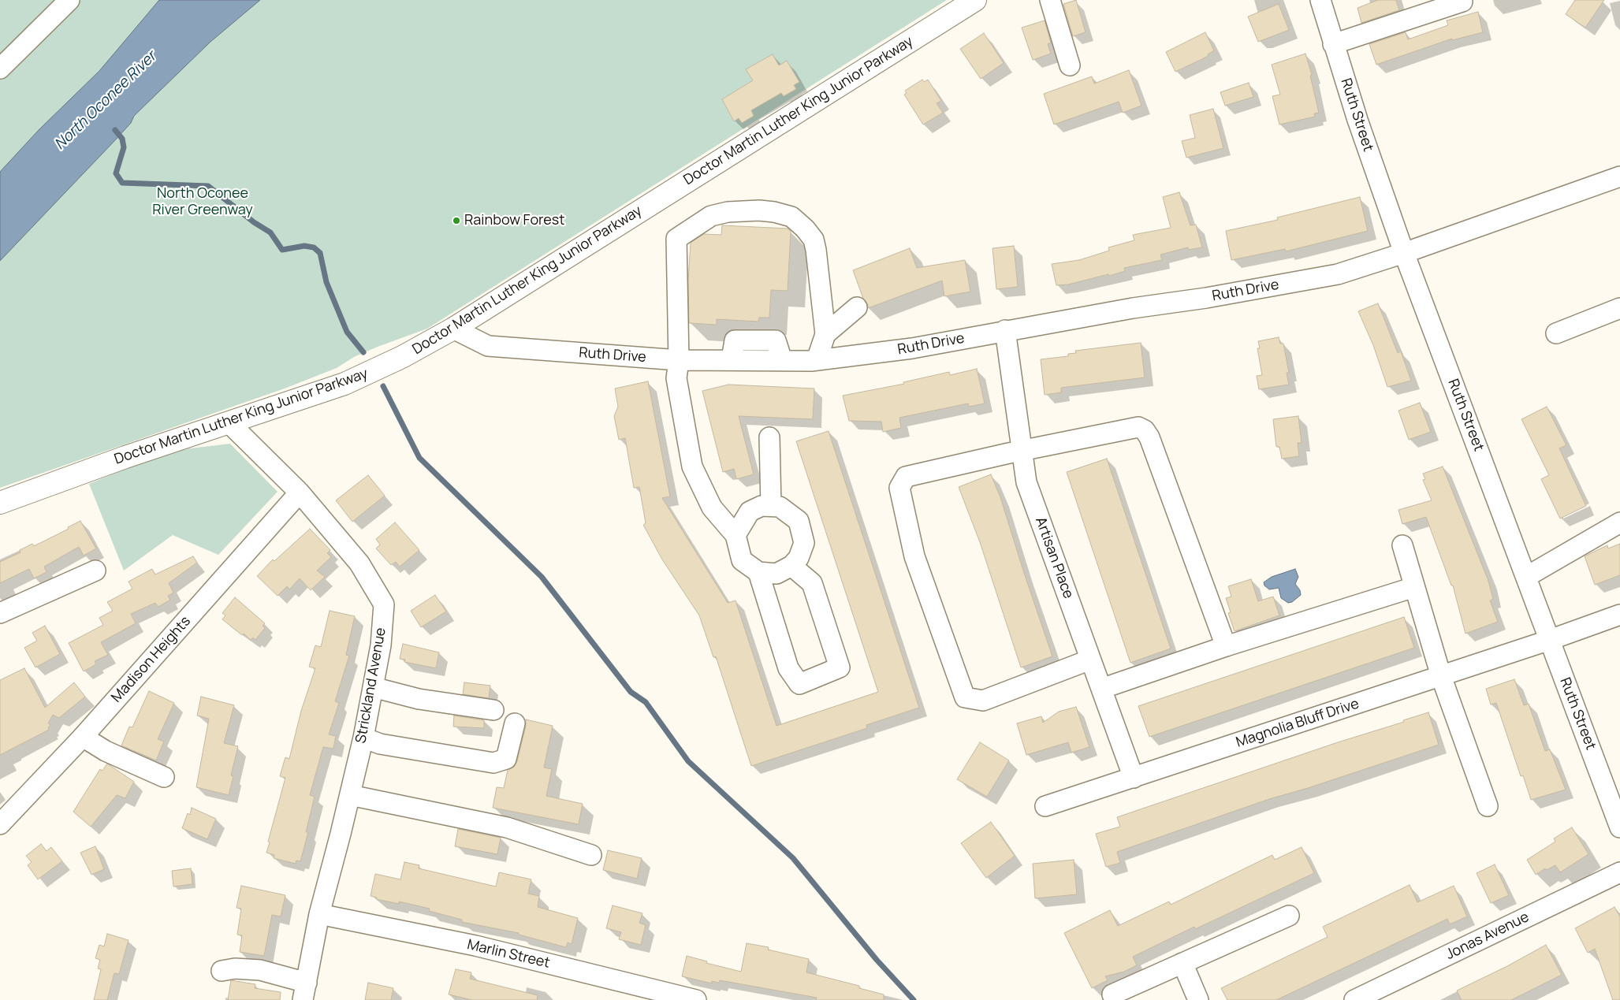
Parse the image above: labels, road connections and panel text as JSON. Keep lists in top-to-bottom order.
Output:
{
  "streets": {
    "main road": ["Doctor Martin Luther King Junior Parkway"],
    "street": [
      "Ruth Street",
      "Ruth Drive",
      "Artisan Place",
      "Madison Heights",
      "Strickland Avenue",
      "Magnolia Bluff Drive",
      "Jonas Avenue",
      "Marlin Street"
    ]
  },
  "crossings": [
    ["Doctor Martin Luther King Junior Parkway", "Ruth Drive"],
    ["Doctor Martin Luther King Junior Parkway", "Strickland Avenue"],
    ["Ruth Street", "Ruth Drive"],
    ["Ruth Street", "Magnolia Bluff Drive"],
    ["Ruth Drive", "Artisan Place"],
    ["Artisan Place", "Magnolia Bluff Drive"],
    ["Madison Heights", "Strickland Avenue"],
    ["Strickland Avenue", "Marlin Street"]
  ],
  "water": ["North Oconee River"],
  "parks": ["North Oconee River Greenway"],
  "places": ["Rainbow Forest"]
}
